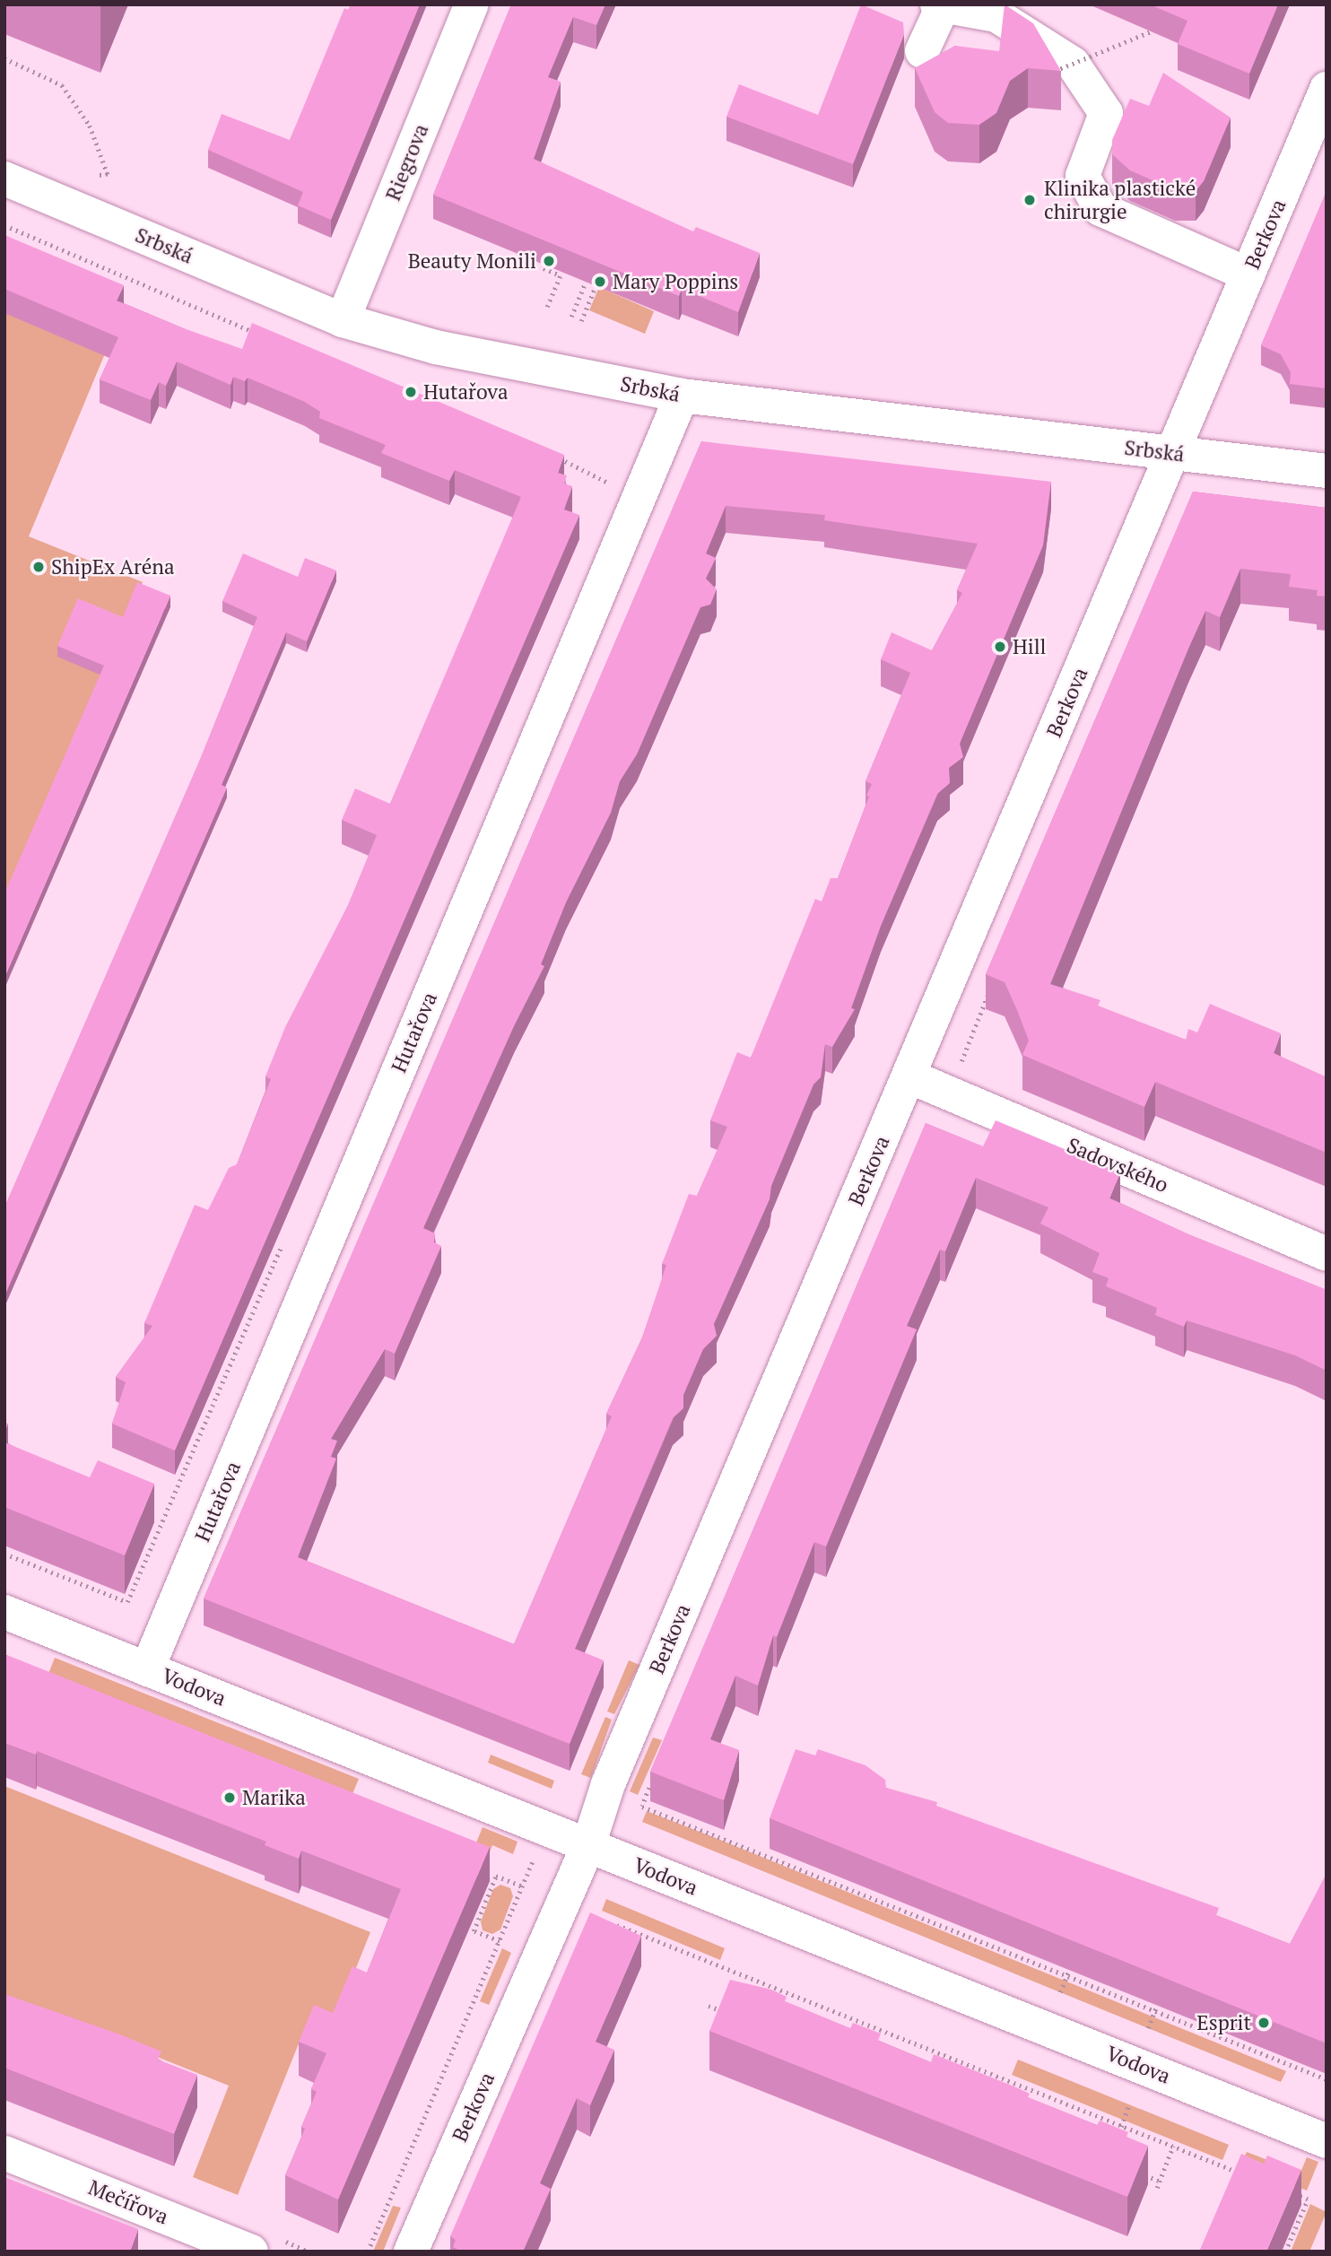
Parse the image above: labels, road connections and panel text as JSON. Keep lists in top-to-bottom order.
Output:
{
  "streets": {
    "street": [
      "Riegrova",
      "Berkova",
      "Srbská",
      "Hutařova",
      "Sadovského",
      "Vodova",
      "Mečířova"
    ]
  },
  "crossings": [
    ["Riegrova", "Srbská"],
    ["Berkova", "Srbská"],
    ["Berkova", "Sadovského"],
    ["Berkova", "Vodova"],
    ["Srbská", "Hutařova"],
    ["Hutařova", "Vodova"]
  ],
  "places": [
    "Klinika plastické chirurgie",
    "Beauty Monili",
    "Mary Poppins",
    "Hutařova",
    "ShipEx Aréna",
    "Hill",
    "Marika",
    "Esprit"
  ]
}
